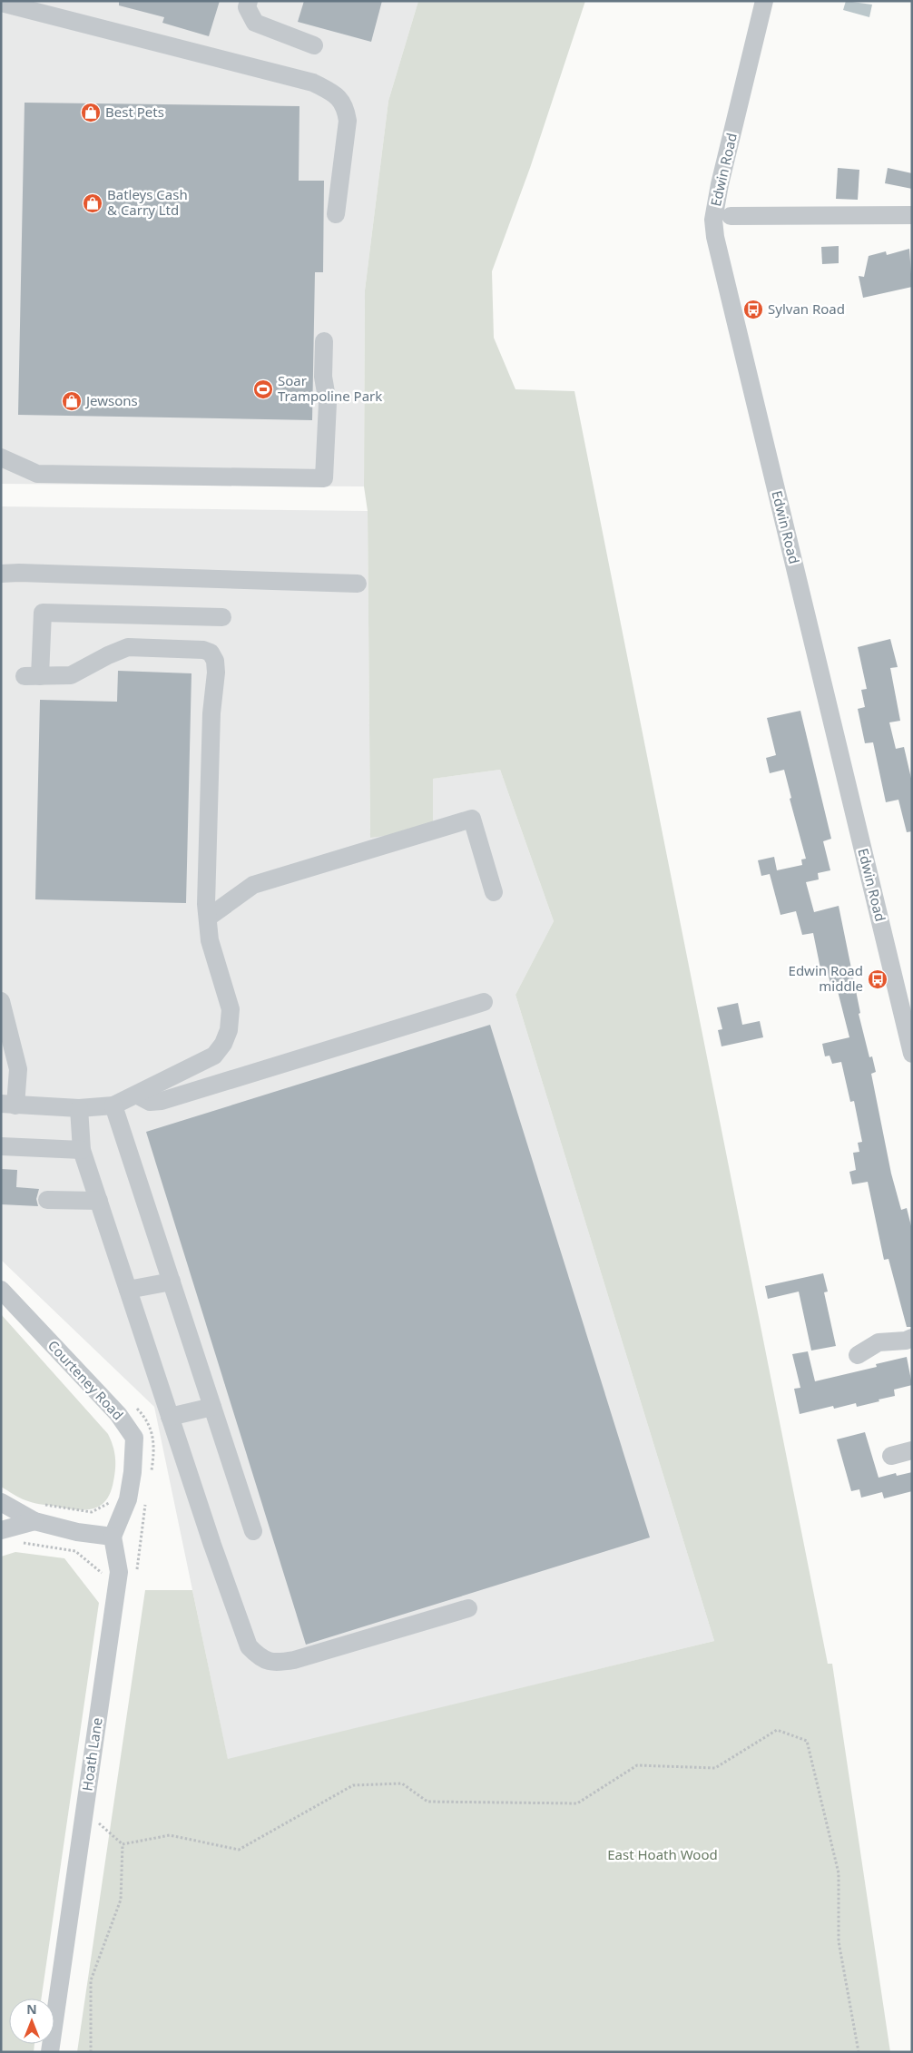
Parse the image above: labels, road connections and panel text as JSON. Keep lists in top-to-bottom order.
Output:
{
  "streets": {
    "street": ["Edwin Road", "Courteney Road", "Hoath Lane"]
  },
  "crossings": [
    ["Courteney Road", "Hoath Lane"]
  ],
  "parks": ["East Hoath Wood"],
  "places": {
    "shop": ["Best Pets", "Batleys Cash & Carry Ltd", "Jewsons"],
    "bus stop": ["Sylvan Road", "Edwin Road middle"],
    "sports": ["Soar Trampoline Park"]
  },
  "north": "top"
}
